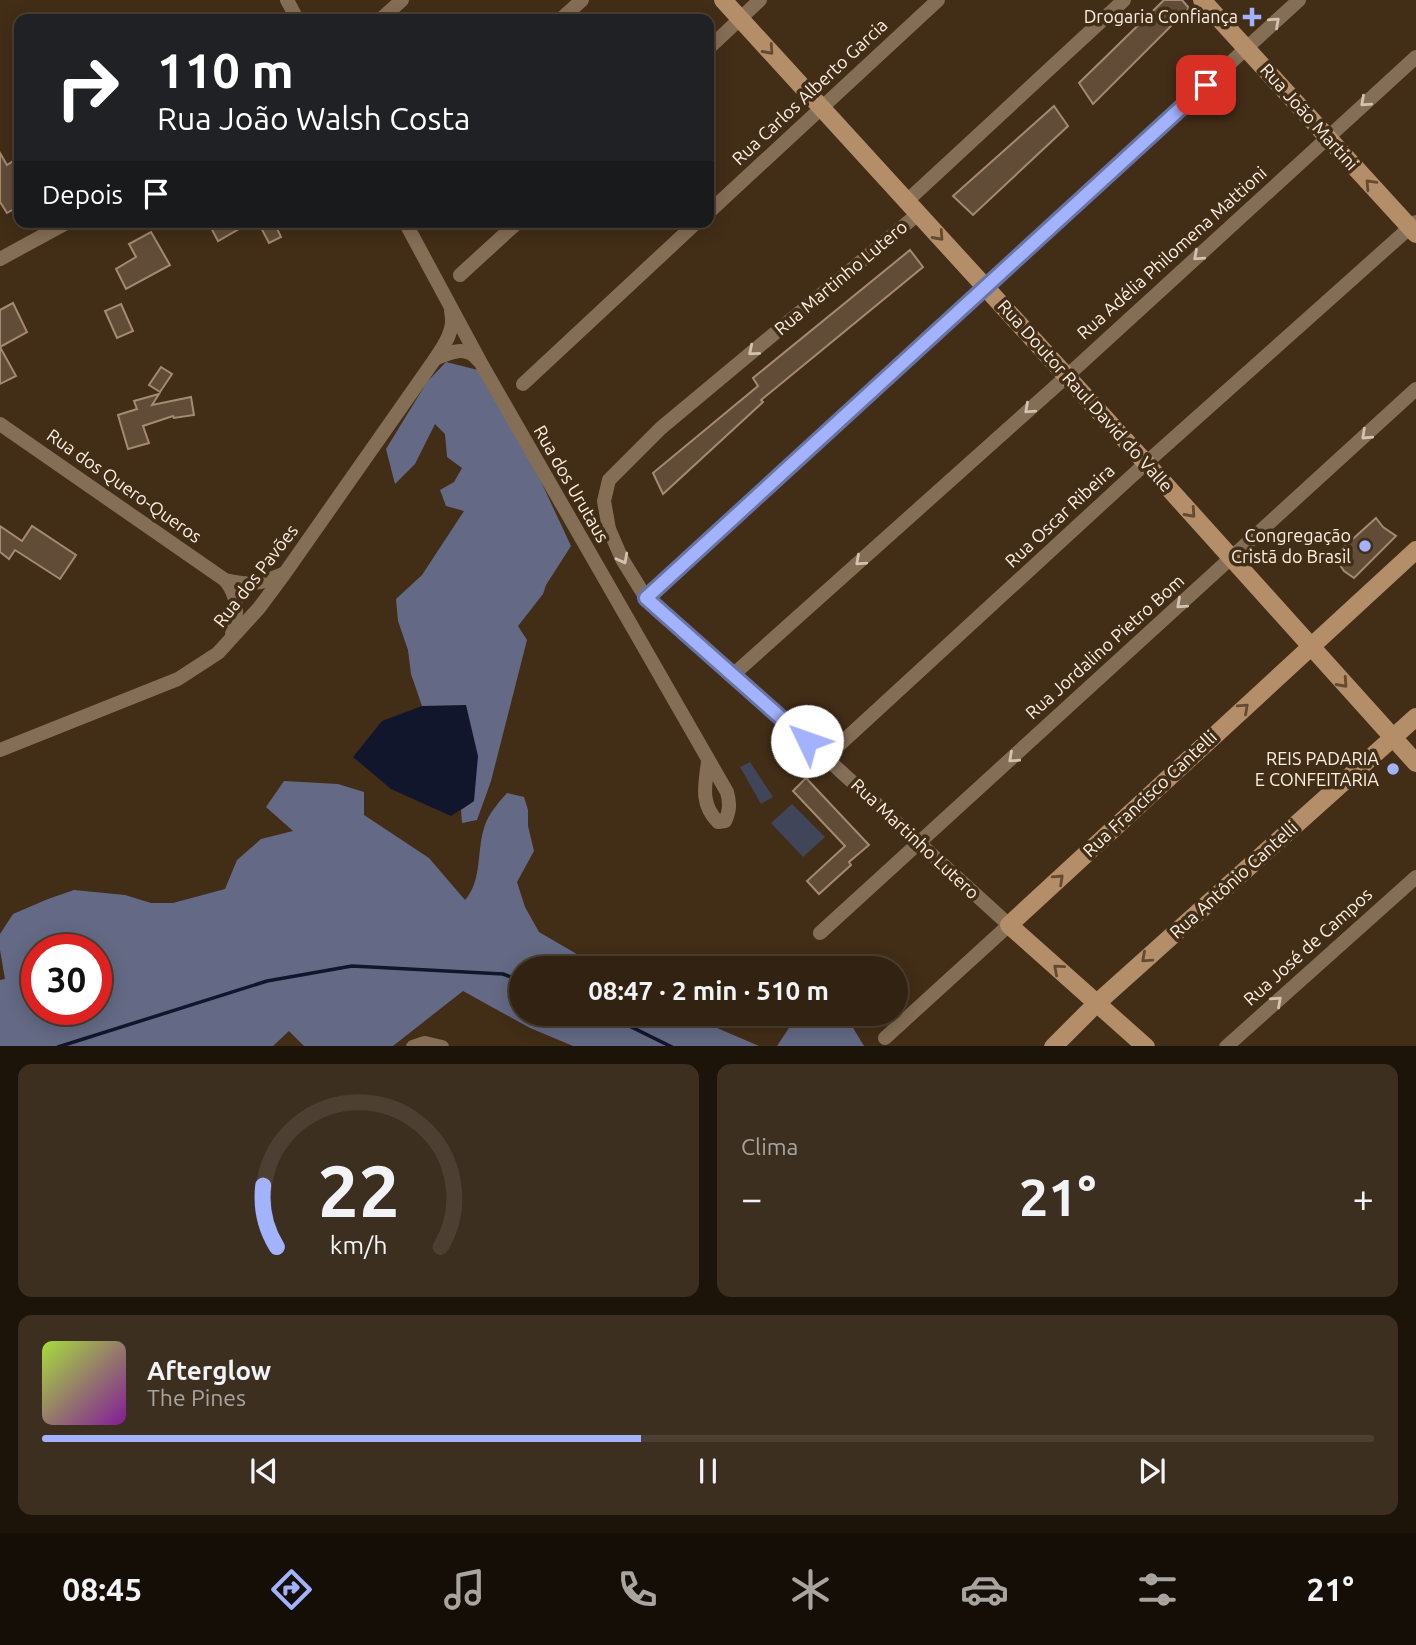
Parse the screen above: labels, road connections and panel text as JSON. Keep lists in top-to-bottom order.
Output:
{
  "streets": {
    "street": [
      "Rua Carlos Alberto Garcia",
      "Rua João Martini",
      "Rua Adélia Philomena Mattioni",
      "Rua Martinho Lutero",
      "Rua Doutor Raul David do Valle",
      "Rua dos Urutaus",
      "Rua dos Quero-Queros",
      "Rua Oscar Ribeira",
      "Rua dos Pavões",
      "Rua Jordalino Pietro Bom",
      "Rua Francisco Cantelli",
      "Rua Antônio Cantelli",
      "Rua José de Campos"
    ]
  },
  "crossings": [
    ["Rua Carlos Alberto Garcia", "Rua Doutor Raul David do Valle"],
    ["Rua João Martini", "Rua Adélia Philomena Mattioni"],
    ["Rua João Martini", "Rua Oscar Ribeira"],
    ["Rua Adélia Philomena Mattioni", "Rua Martinho Lutero"],
    ["Rua Adélia Philomena Mattioni", "Rua Doutor Raul David do Valle"],
    ["Rua Martinho Lutero", "Rua Doutor Raul David do Valle"],
    ["Rua Martinho Lutero", "Rua Oscar Ribeira"],
    ["Rua Martinho Lutero", "Rua Jordalino Pietro Bom"],
    ["Rua Martinho Lutero", "Rua Francisco Cantelli"],
    ["Rua Martinho Lutero", "Rua Antônio Cantelli"],
    ["Rua Doutor Raul David do Valle", "Rua Oscar Ribeira"],
    ["Rua Doutor Raul David do Valle", "Rua Jordalino Pietro Bom"],
    ["Rua Doutor Raul David do Valle", "Rua Francisco Cantelli"],
    ["Rua Doutor Raul David do Valle", "Rua Antônio Cantelli"],
    ["Rua dos Urutaus", "Rua dos Pavões"],
    ["Rua dos Quero-Queros", "Rua dos Pavões"]
  ],
  "one_way": [
    "Rua João Martini",
    "Rua Doutor Raul David do Valle",
    "Rua Jordalino Pietro Bom",
    "Rua Francisco Cantelli",
    "Rua Antônio Cantelli",
    "Rua José de Campos"
  ],
  "places": {
    "health": ["Drogaria Confiança"],
    "other": ["Congregação Cristã do Brasil", "REIS PADARIA E CONFEITARIA"]
  },
  "page": {
    "turn": ["110 m", "Rua João Walsh Costa"],
    "then": "Depois",
    "limit": "30",
    "trip": "08:47 · 2 min · 510 m",
    "tile": "Clima",
    "heat": ["−", "21°", "+"],
    "song": ["Afterglow", "The Pines"],
    "tabs": ["08:45", "21°"],
    "gauge": ["22", "km/h"]
  }
}
